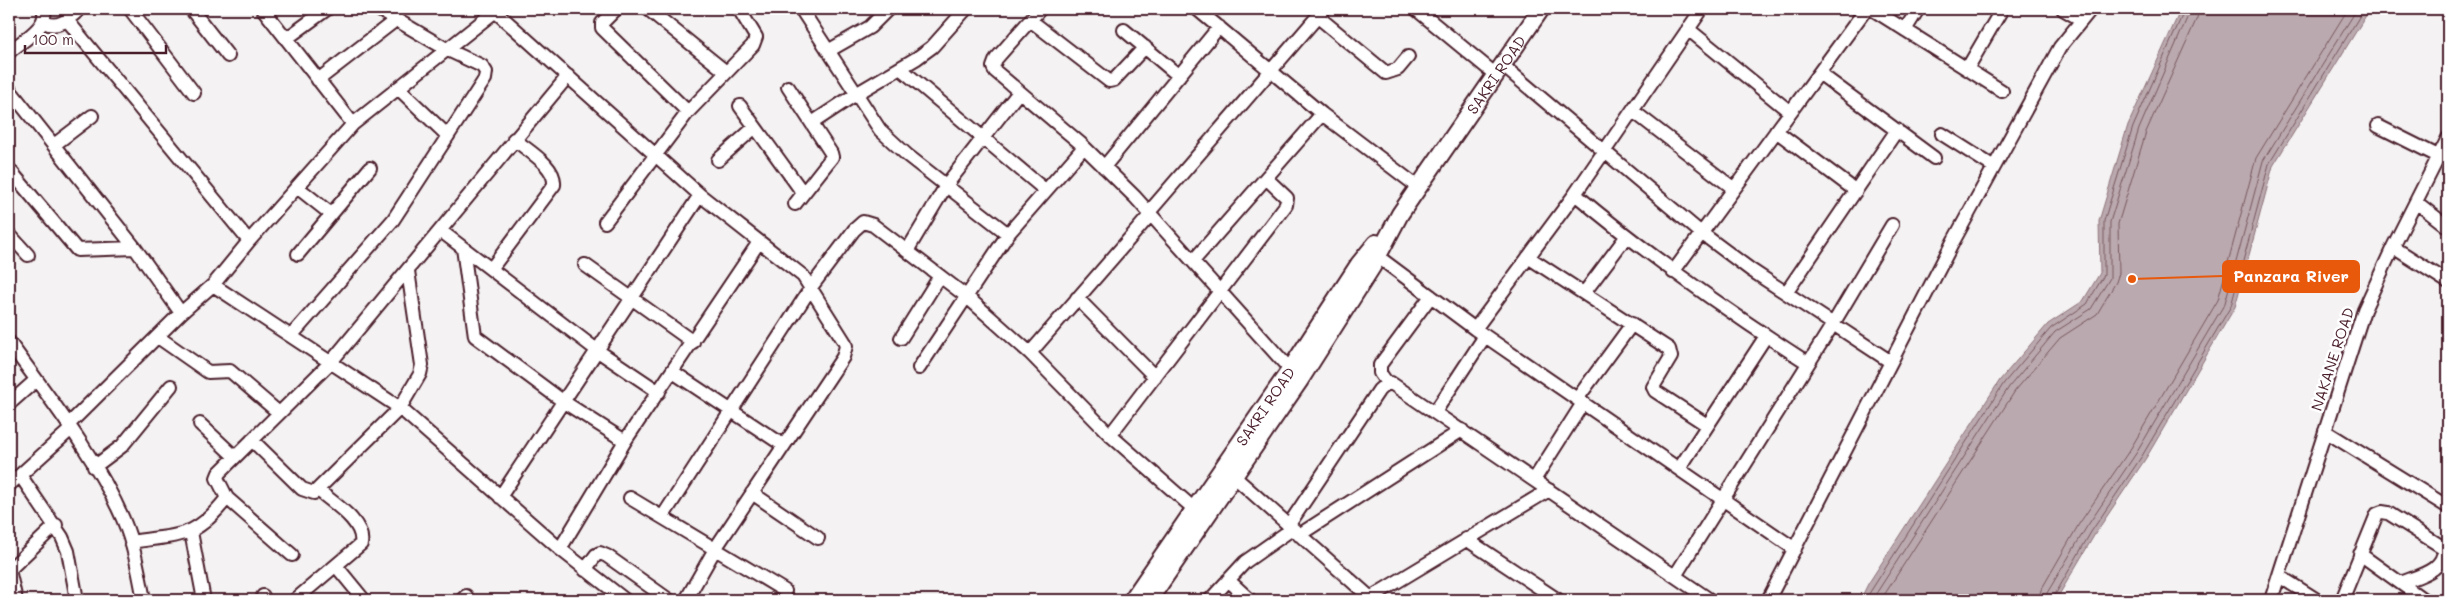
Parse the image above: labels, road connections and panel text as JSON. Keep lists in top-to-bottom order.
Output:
{
  "streets": {
    "main road": ["SAKRI ROAD"],
    "street": ["NAKANE ROAD"]
  },
  "places": ["Panzara River"],
  "scale_bar": "100 m"
}
